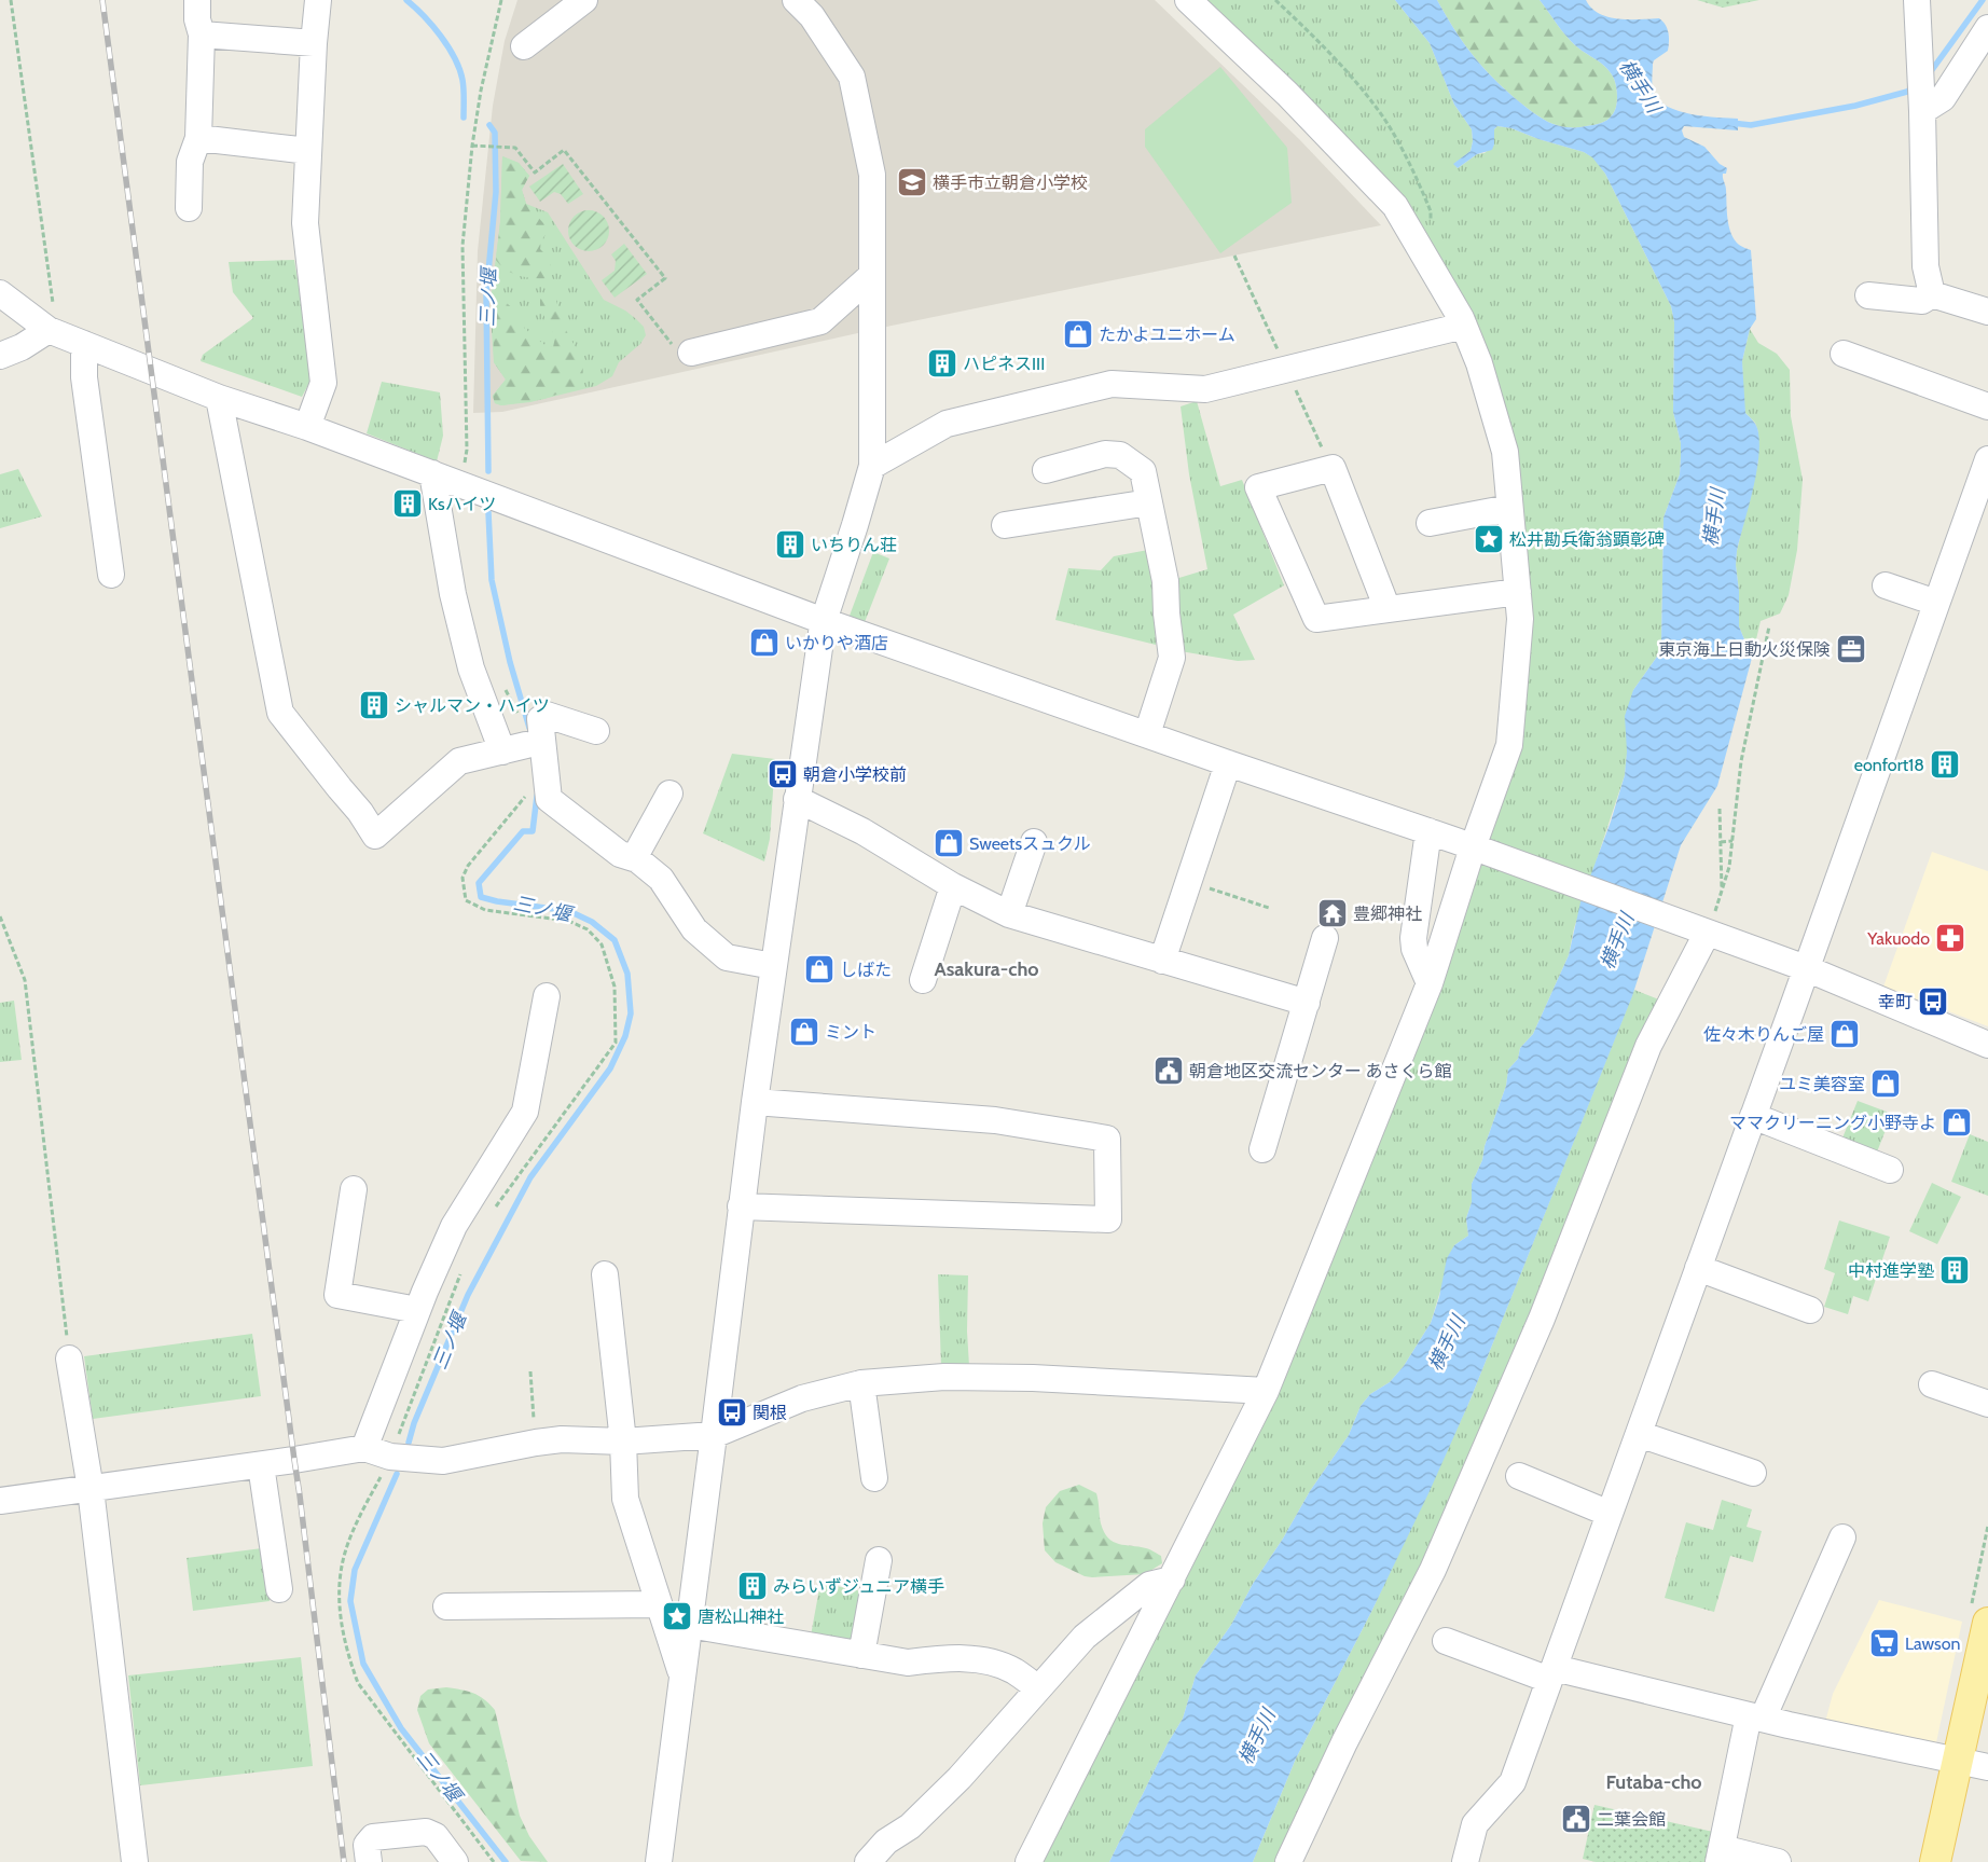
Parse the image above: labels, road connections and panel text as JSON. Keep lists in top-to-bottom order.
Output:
{
  "districts": ["Asakura-cho", "Futaba-cho"],
  "water": ["横手川", "三ノ堰"],
  "places": {
    "school or university": ["横手市立朝倉小学校"],
    "shop": [
      "たかよユニホーム",
      "いかりや酒店",
      "Sweetsスュクル",
      "しばた",
      "ミント",
      "佐々木りんご屋",
      "ユミ美容室",
      "ママクリーニング小野寺よ"
    ],
    "building": [
      "ハピネスIII",
      "Ksハイツ",
      "いちりん荘",
      "シャルマン・ハイツ",
      "eonfort18",
      "中村進学塾",
      "みらいずジュニア横手"
    ],
    "place": ["松井勘兵衛翁顕彰碑", "唐松山神社"],
    "office": ["東京海上日動火災保険"],
    "bus stop": ["朝倉小学校前", "幸町", "関根"],
    "temple": ["豊郷神社"],
    "pharmacy": ["Yakuodo"],
    "public building": ["朝倉地区交流センター あさくら館", "二葉会館"],
    "supermarket": ["Lawson"]
  }
}
